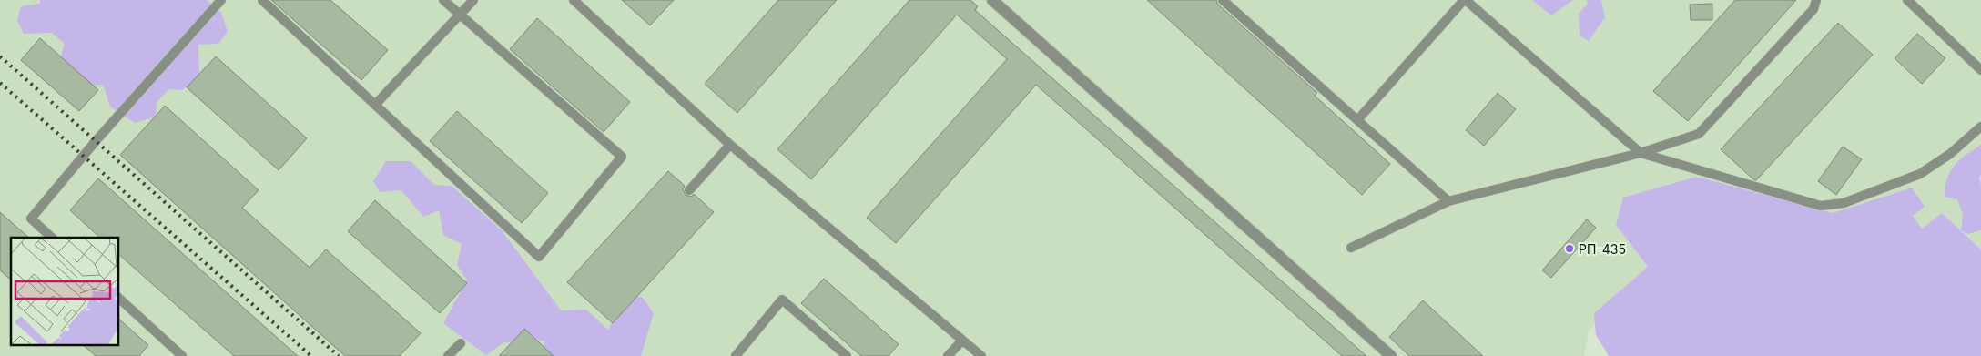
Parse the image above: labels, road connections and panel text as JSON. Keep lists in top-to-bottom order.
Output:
{
  "places": ["РП-435"]
}
